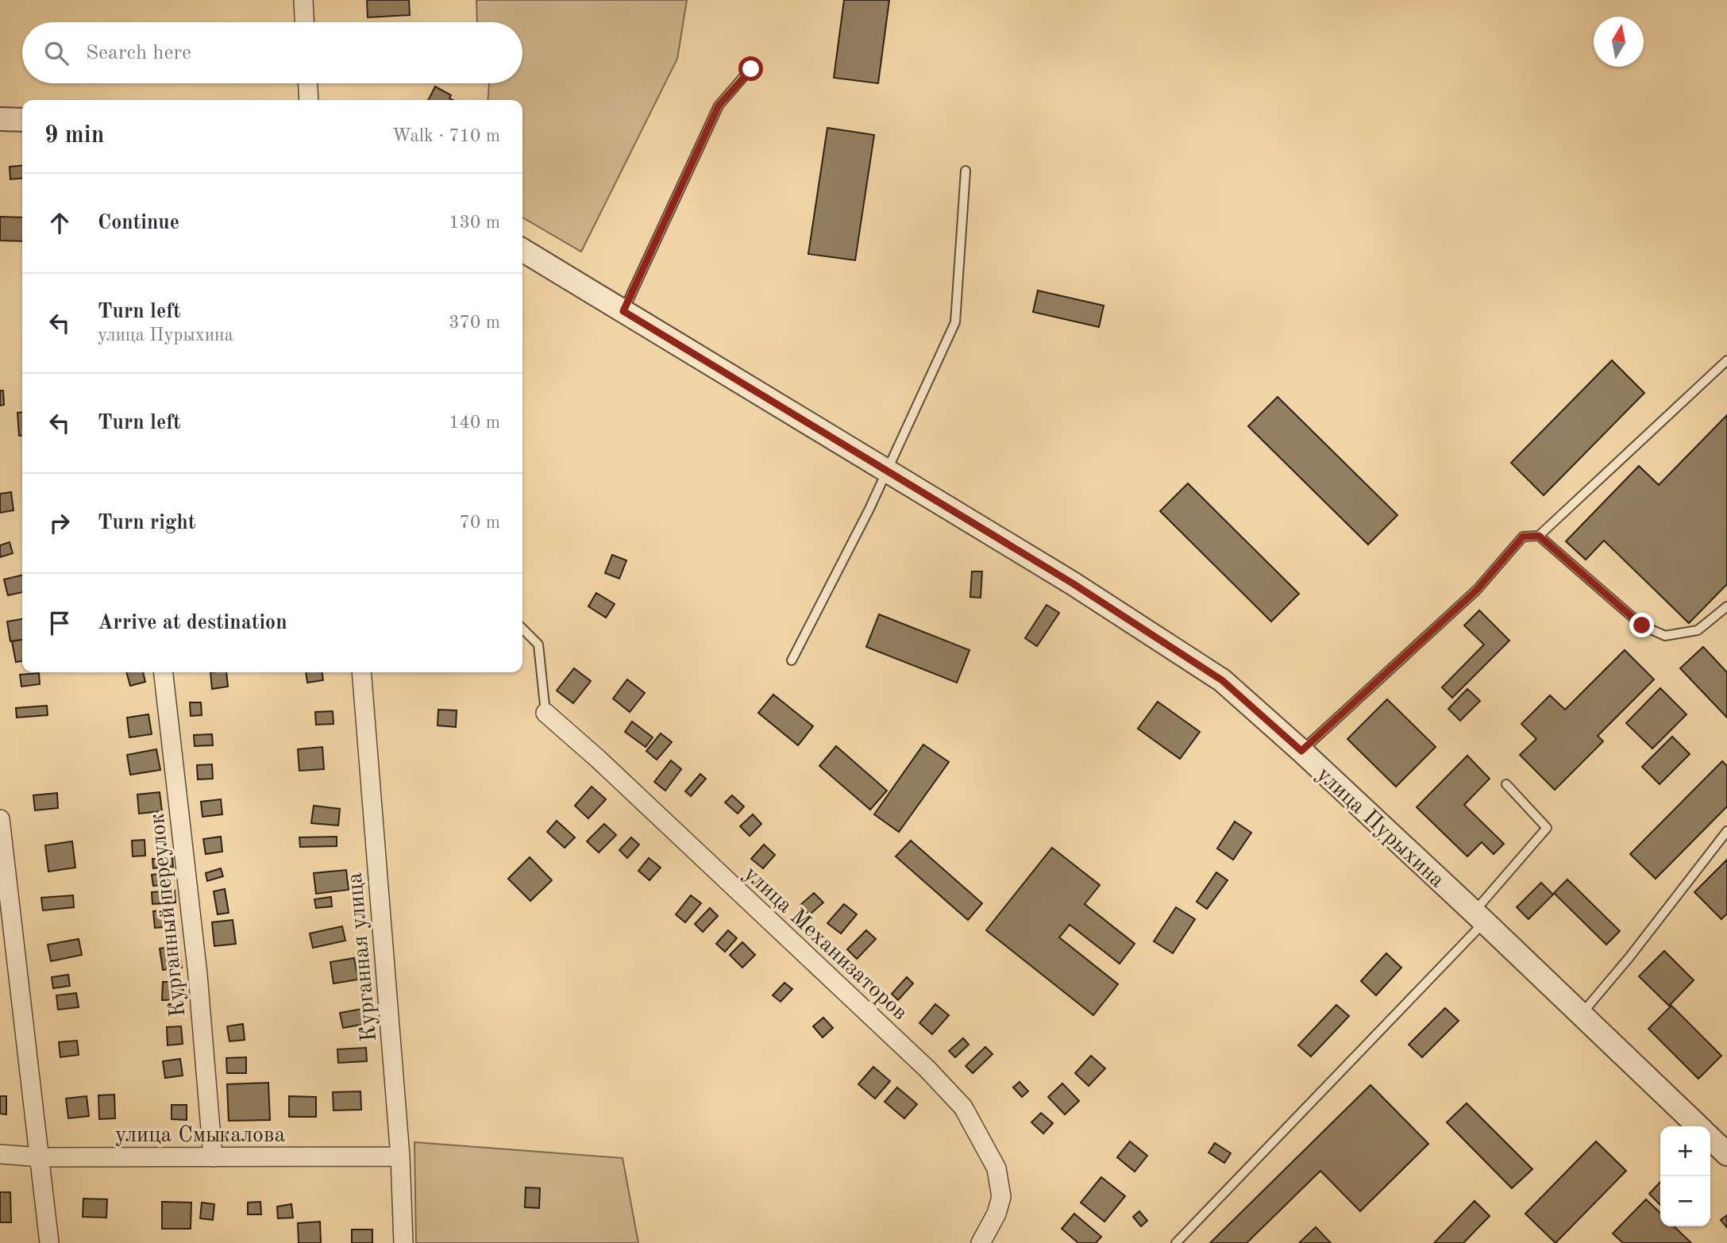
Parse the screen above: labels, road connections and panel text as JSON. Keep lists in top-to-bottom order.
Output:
{
  "streets": {
    "street": [
      "улица Пурыхина",
      "Курганный переулок",
      "улица Механизаторов",
      "Курганная улица",
      "улица Смыкалова"
    ]
  },
  "crossings": [
    ["Курганный переулок", "улица Смыкалова"],
    ["Курганная улица", "улица Смыкалова"]
  ],
  "north": "top",
  "page": {
    "search": "Search here",
    "heading": ["9 min", "Walk · 710 m"],
    "list": [
      ["Continue", "130 m"],
      ["Turn left", "улица Пурыхина", "370 m"],
      ["Turn left", "140 m"],
      ["Turn right", "70 m"],
      "Arrive at destination"
    ],
    "map_buttons": ["+", "−"]
  }
}
